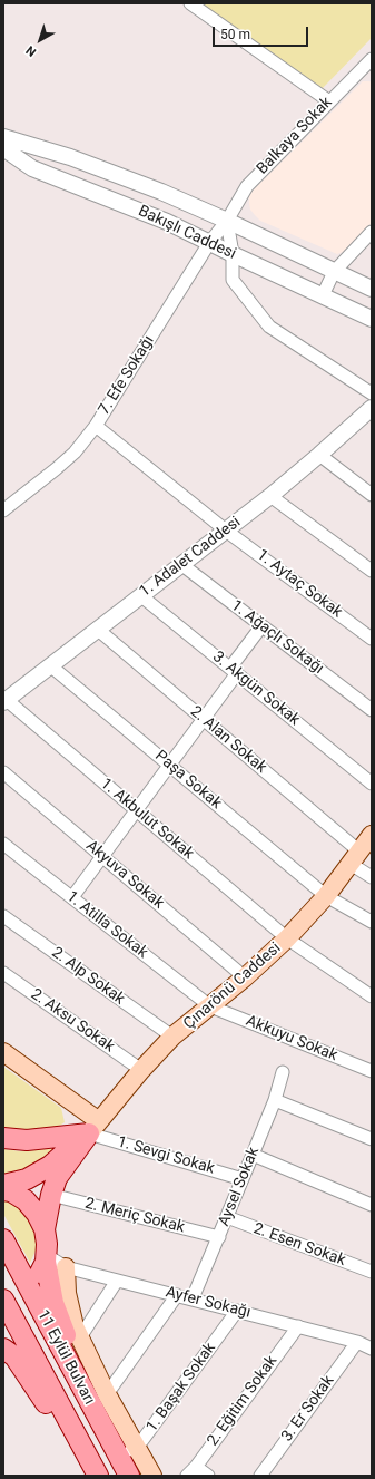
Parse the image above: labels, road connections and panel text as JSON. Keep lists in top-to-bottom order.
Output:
{
  "streets": {
    "main road": ["Çınarönü Caddesi", "11 Eylül Bulvarı"],
    "street": [
      "Balkaya Sokak",
      "Bakışlı Caddesi",
      "7. Efe Sokağı",
      "1. Adalet Caddesi",
      "1. Aytaç Sokak",
      "1. Ağaçlı Sokağı",
      "3. Akgün Sokak",
      "2. Alan Sokak",
      "Paşa Sokak",
      "1. Akbulut Sokak",
      "Akyuva Sokak",
      "1. Atilla Sokak",
      "2. Alp Sokak",
      "2. Aksu Sokak",
      "Akkuyu Sokak",
      "1. Sevgi Sokak",
      "Aysel Sokak",
      "2. Meriç Sokak",
      "2. Esen Sokak",
      "Ayfer Sokağı",
      "1. Başak Sokak",
      "2. Eğitim Sokak",
      "3. Er Sokak"
    ]
  },
  "crossings": [
    ["Balkaya Sokak", "Bakışlı Caddesi"],
    ["Balkaya Sokak", "7. Efe Sokağı"],
    ["Bakışlı Caddesi", "7. Efe Sokağı"],
    ["7. Efe Sokağı", "1. Aytaç Sokak"],
    ["1. Adalet Caddesi", "1. Aytaç Sokak"],
    ["1. Adalet Caddesi", "1. Ağaçlı Sokağı"],
    ["1. Adalet Caddesi", "3. Akgün Sokak"],
    ["1. Adalet Caddesi", "2. Alan Sokak"],
    ["1. Adalet Caddesi", "Paşa Sokak"],
    ["1. Adalet Caddesi", "1. Akbulut Sokak"],
    ["2. Alan Sokak", "Çınarönü Caddesi"],
    ["Paşa Sokak", "Çınarönü Caddesi"],
    ["1. Akbulut Sokak", "Çınarönü Caddesi"],
    ["Akyuva Sokak", "Çınarönü Caddesi"],
    ["1. Atilla Sokak", "Çınarönü Caddesi"],
    ["1. Atilla Sokak", "Akkuyu Sokak"],
    ["2. Alp Sokak", "Çınarönü Caddesi"],
    ["Çınarönü Caddesi", "2. Aksu Sokak"],
    ["Çınarönü Caddesi", "Akkuyu Sokak"],
    ["Çınarönü Caddesi", "1. Sevgi Sokak"],
    ["1. Sevgi Sokak", "Aysel Sokak"],
    ["Aysel Sokak", "2. Meriç Sokak"],
    ["Aysel Sokak", "2. Esen Sokak"],
    ["Aysel Sokak", "Ayfer Sokağı"],
    ["Ayfer Sokağı", "1. Başak Sokak"],
    ["Ayfer Sokağı", "2. Eğitim Sokak"],
    ["Ayfer Sokağı", "3. Er Sokak"],
    ["11 Eylül Bulvarı", "1. Başak Sokak"]
  ],
  "scale_bar": "50 m",
  "north": "bottom left"
}
